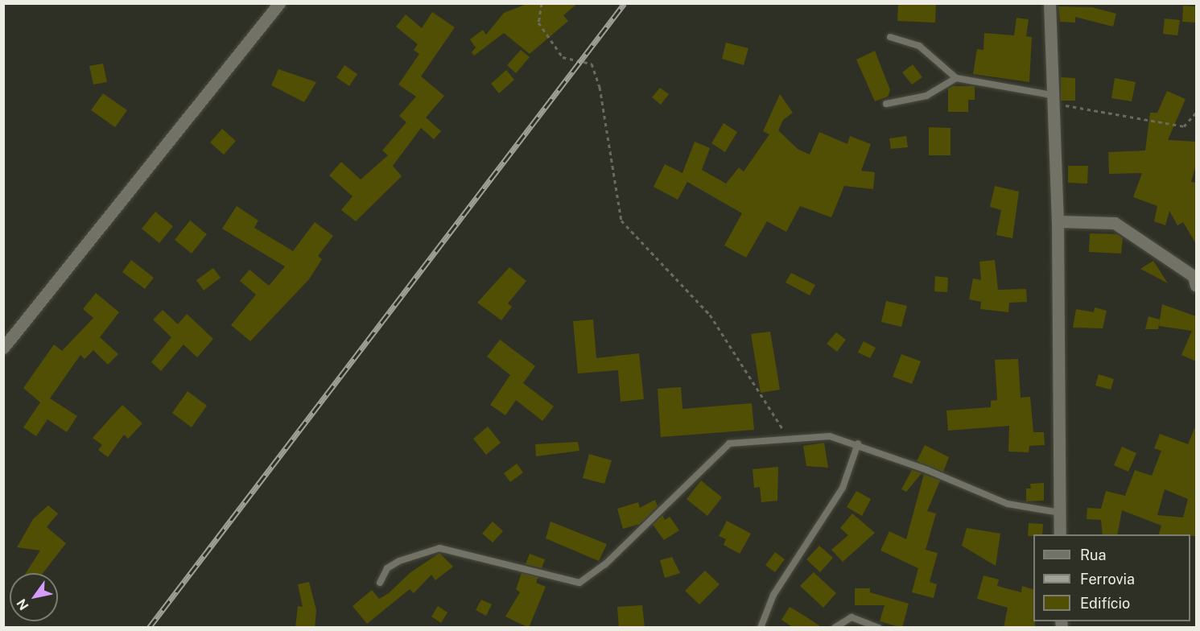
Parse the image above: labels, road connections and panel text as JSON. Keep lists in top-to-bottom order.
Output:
{
  "legend": ["Rua", "Ferrovia", "Edifício"],
  "north": "bottom left"
}
